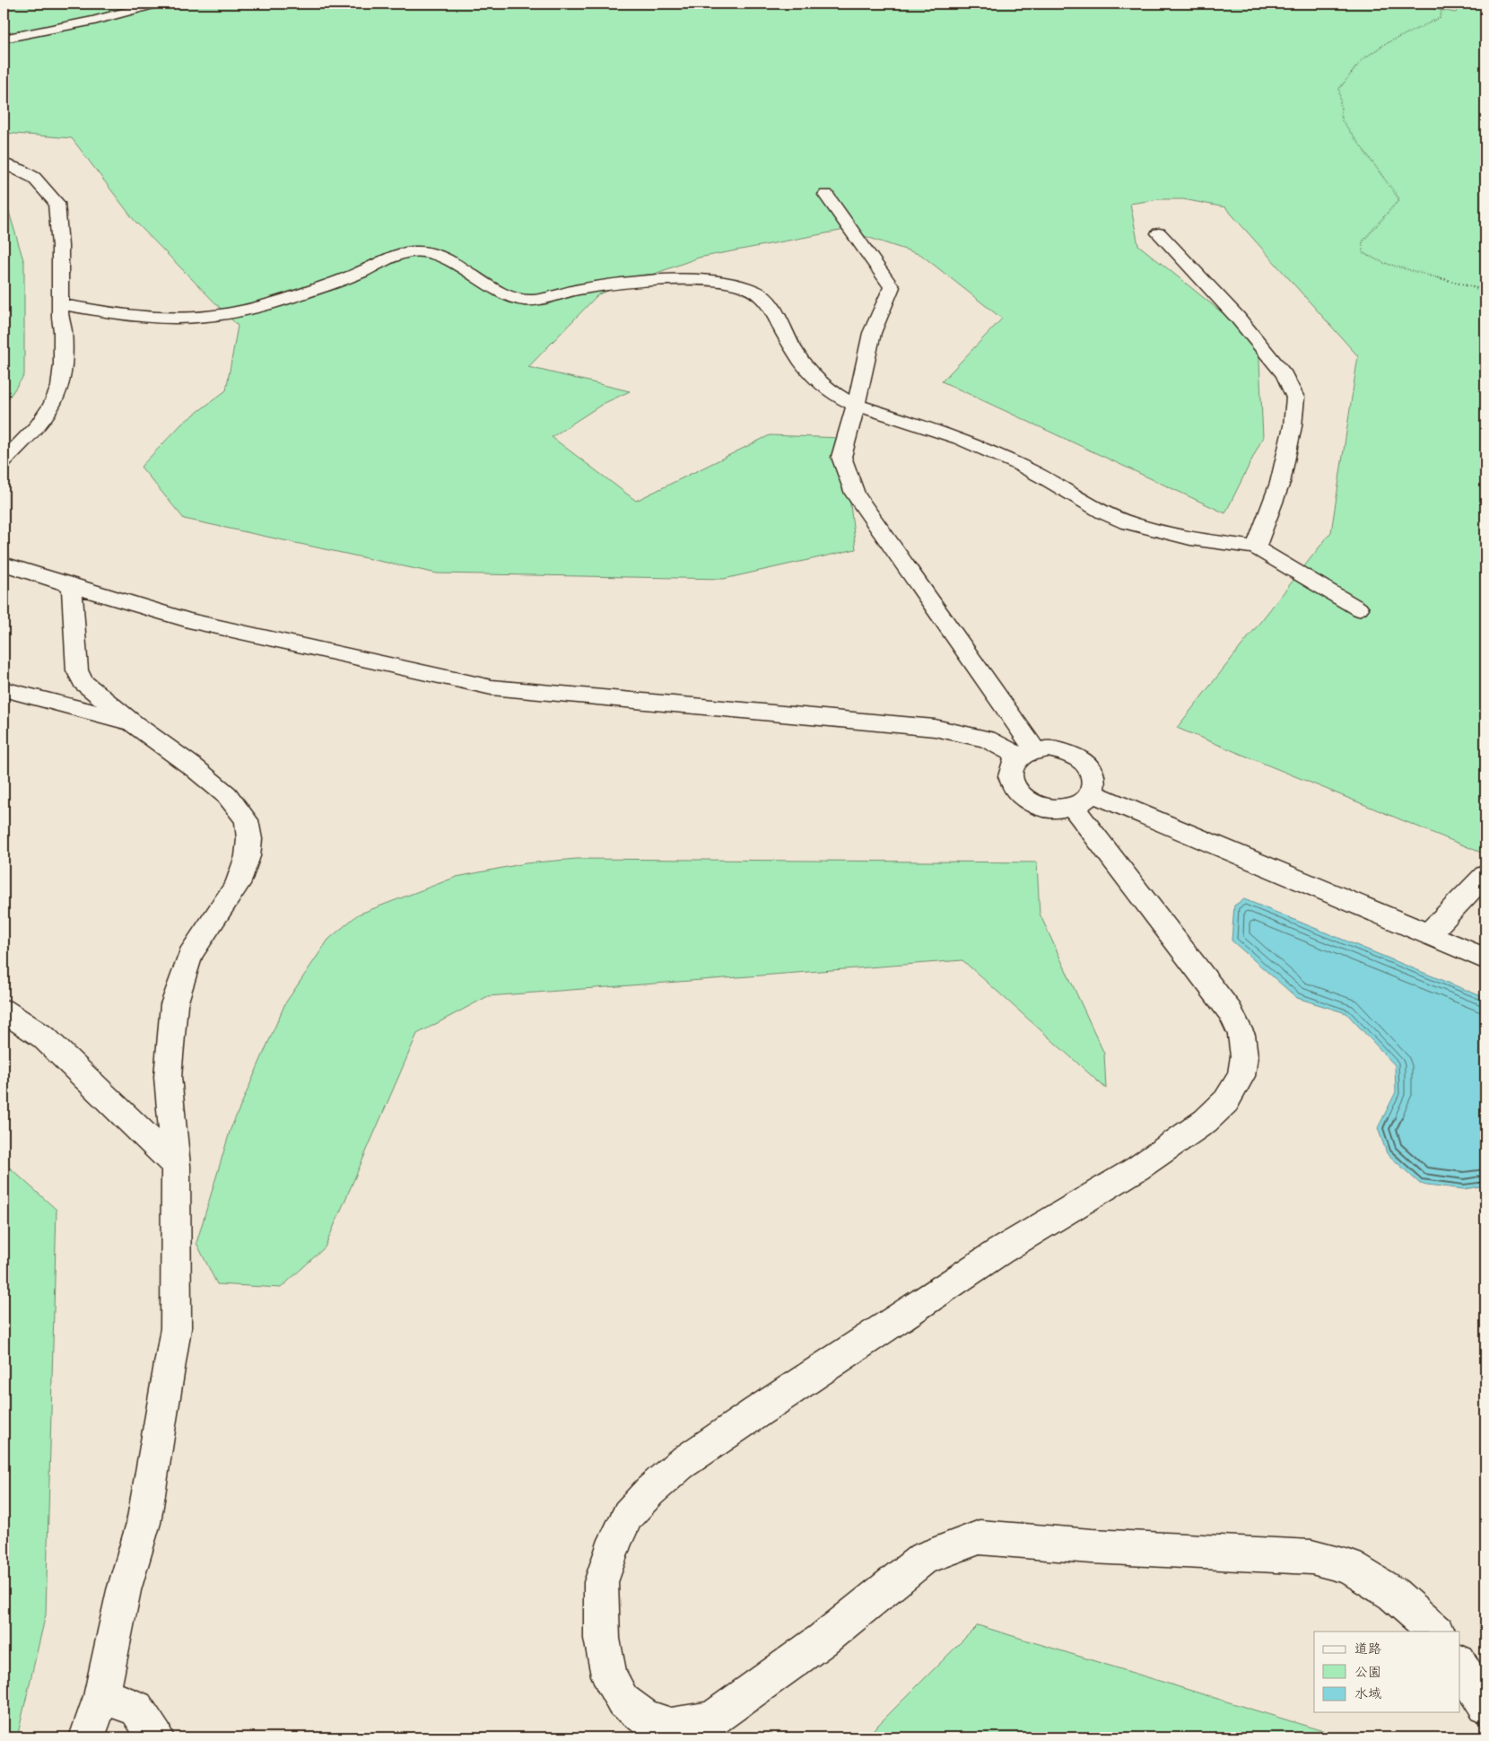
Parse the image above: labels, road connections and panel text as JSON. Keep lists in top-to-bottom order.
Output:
{
  "legend": ["道路", "公園", "水域"]
}
